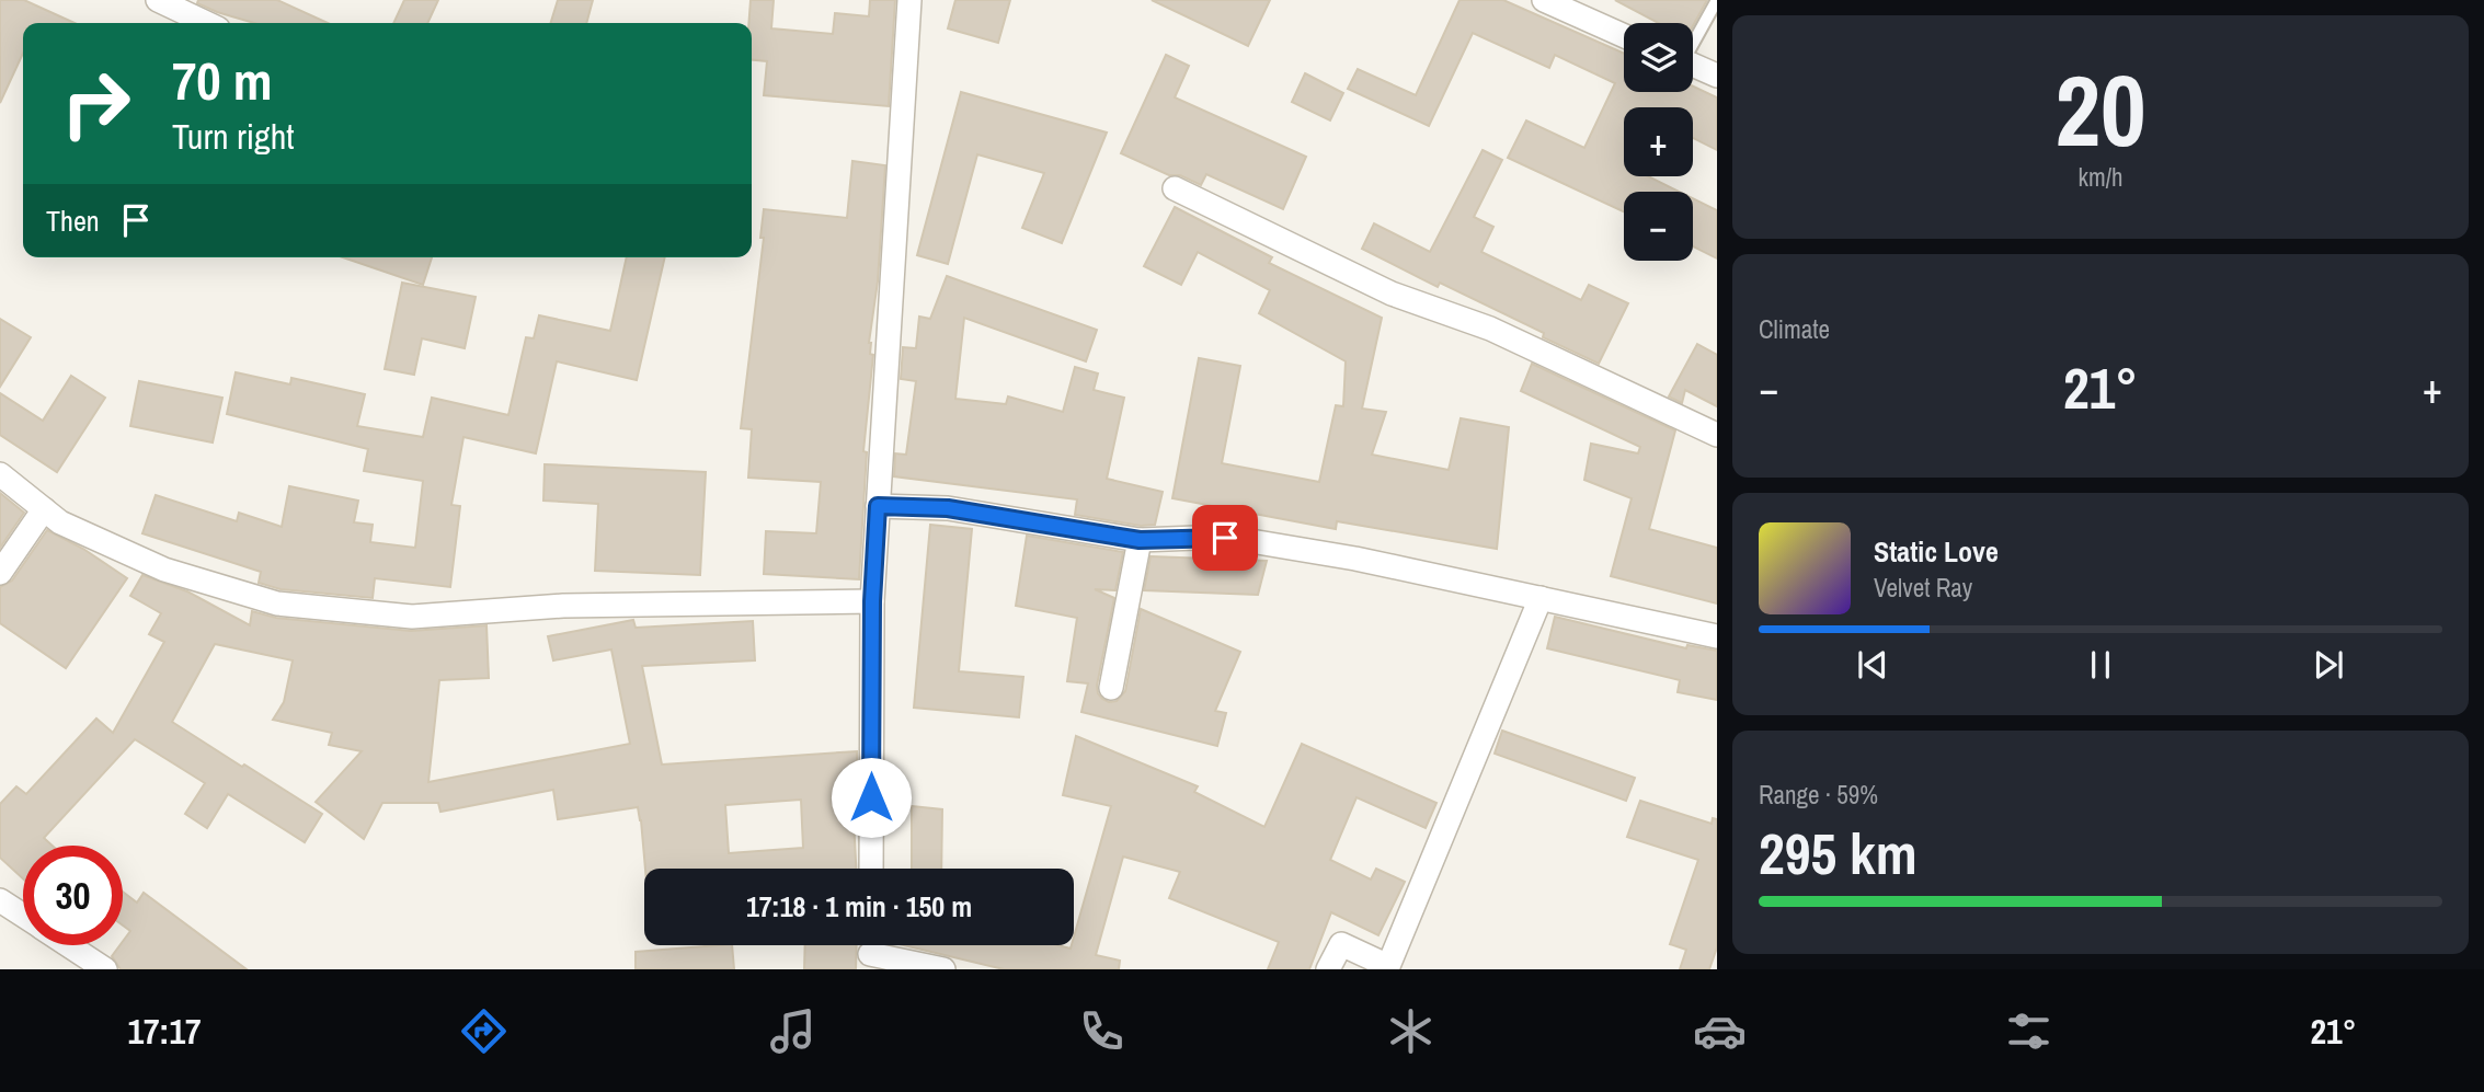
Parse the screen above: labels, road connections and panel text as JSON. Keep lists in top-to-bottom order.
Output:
{
  "page": {
    "tile": [
      ["20", "km/h"],
      "Climate",
      ["Range · 59%", "295 km"]
    ],
    "map_buttons": ["+", "−"],
    "turn": ["70 m", "Turn right"],
    "then": "Then",
    "heat": ["−", "21°", "+"],
    "song": ["Static Love", "Velvet Ray"],
    "limit": "30",
    "trip": "17:18 · 1 min · 150 m",
    "tabs": ["17:17", "21°"]
  }
}
